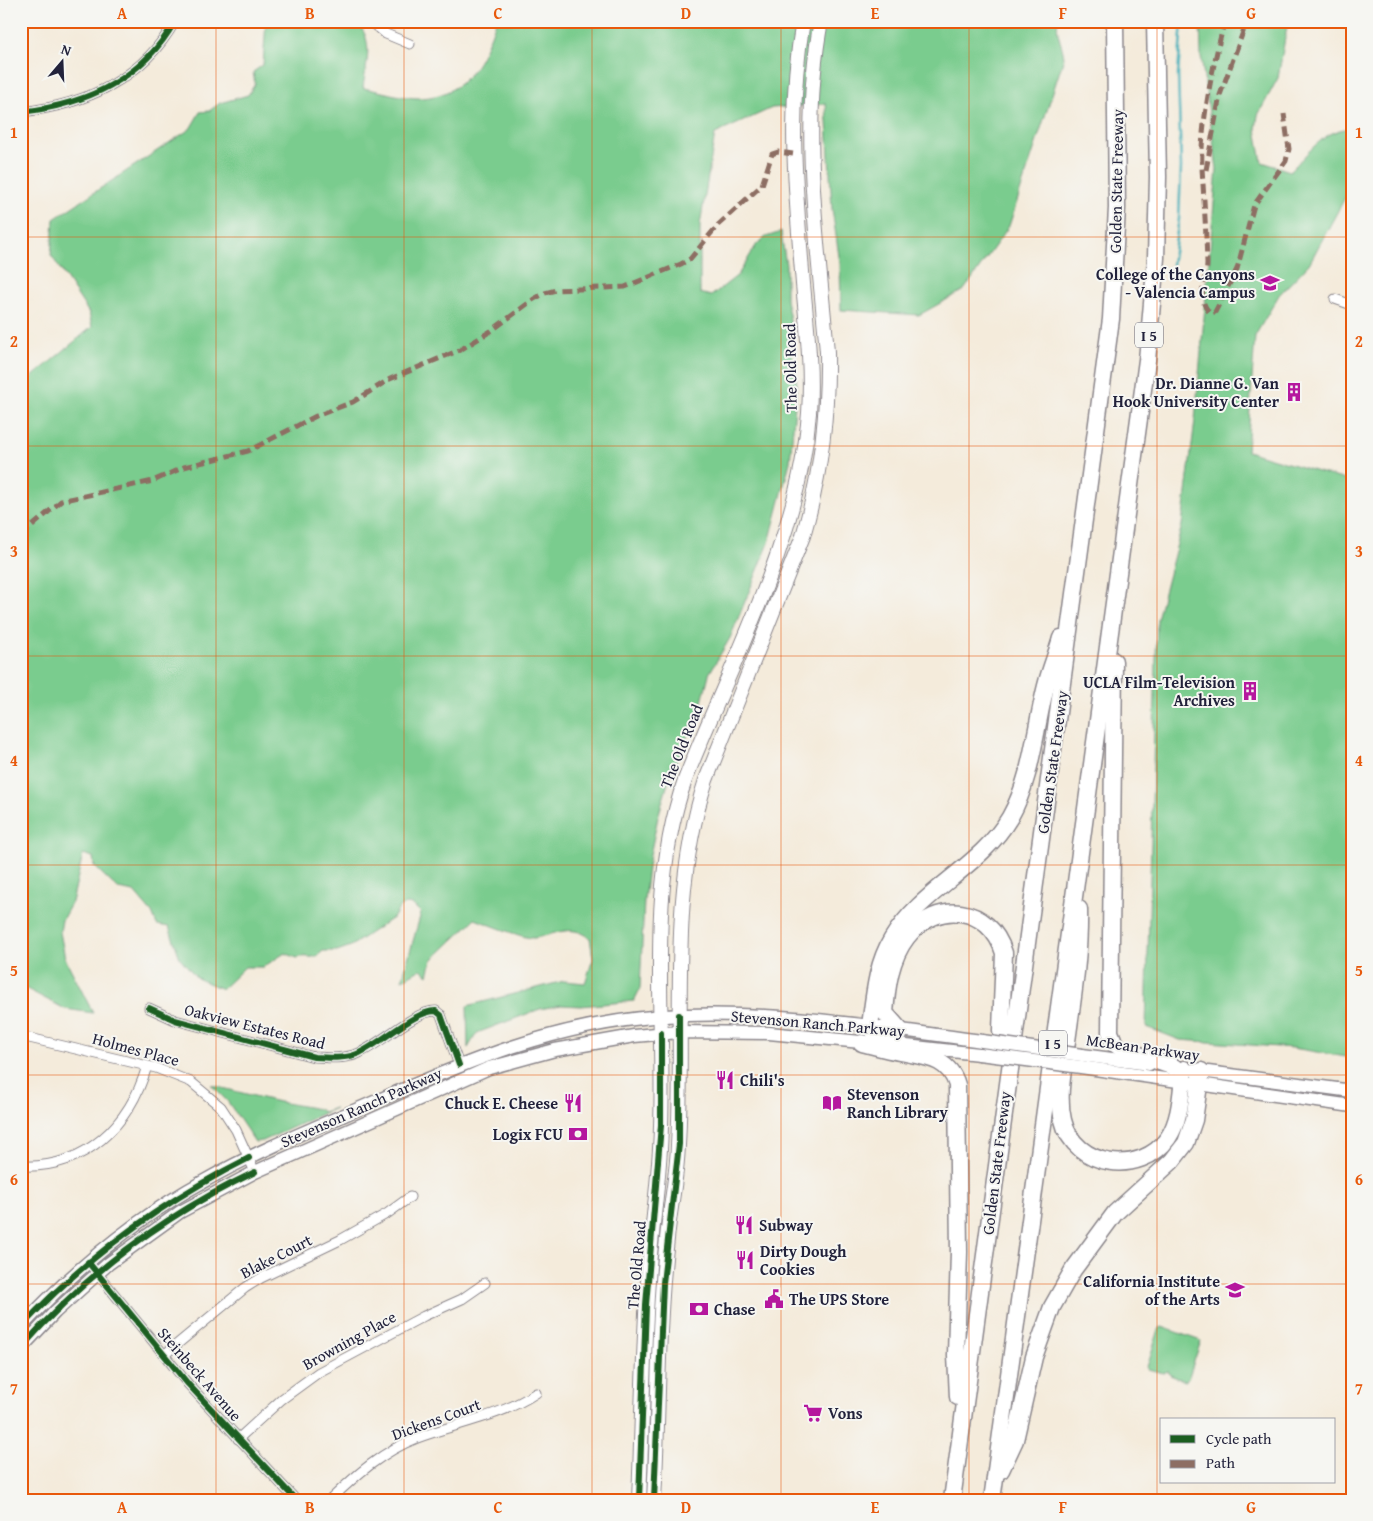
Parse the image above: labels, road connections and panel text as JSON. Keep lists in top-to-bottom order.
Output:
{
  "streets": {
    "highway": ["Golden State Freeway", "I 5"],
    "main road": ["The Old Road", "Stevenson Ranch Parkway", "McBean Parkway"],
    "street": [
      "Oakview Estates Road",
      "Holmes Place",
      "Blake Court",
      "Browning Place",
      "Steinbeck Avenue",
      "Dickens Court"
    ]
  },
  "crossings": [
    ["The Old Road", "Stevenson Ranch Parkway"],
    ["Stevenson Ranch Parkway", "Oakview Estates Road"],
    ["Stevenson Ranch Parkway", "McBean Parkway"],
    ["Stevenson Ranch Parkway", "Holmes Place"],
    ["Stevenson Ranch Parkway", "Steinbeck Avenue"],
    ["Blake Court", "Steinbeck Avenue"],
    ["Browning Place", "Steinbeck Avenue"]
  ],
  "places": {
    "school or university": ["College of the Canyons - Valencia Campus", "California Institute of the Arts"],
    "building": ["Dr. Dianne G. Van Hook University Center", "UCLA Film-Television Archives"],
    "restaurant": [
      "Chili's",
      "Chuck E. Cheese",
      "Subway",
      "Dirty Dough Cookies"
    ],
    "library": ["Stevenson Ranch Library"],
    "bank": ["Logix FCU", "Chase"],
    "public building": ["The UPS Store"],
    "supermarket": ["Vons"]
  },
  "legend": ["Cycle path", "Path"],
  "north": "top",
  "grid": {
    "columns": [
      "A",
      "B",
      "C",
      "D",
      "E",
      "F",
      "G"
    ],
    "rows": [
      "1",
      "2",
      "3",
      "4",
      "5",
      "6",
      "7"
    ]
  }
}
